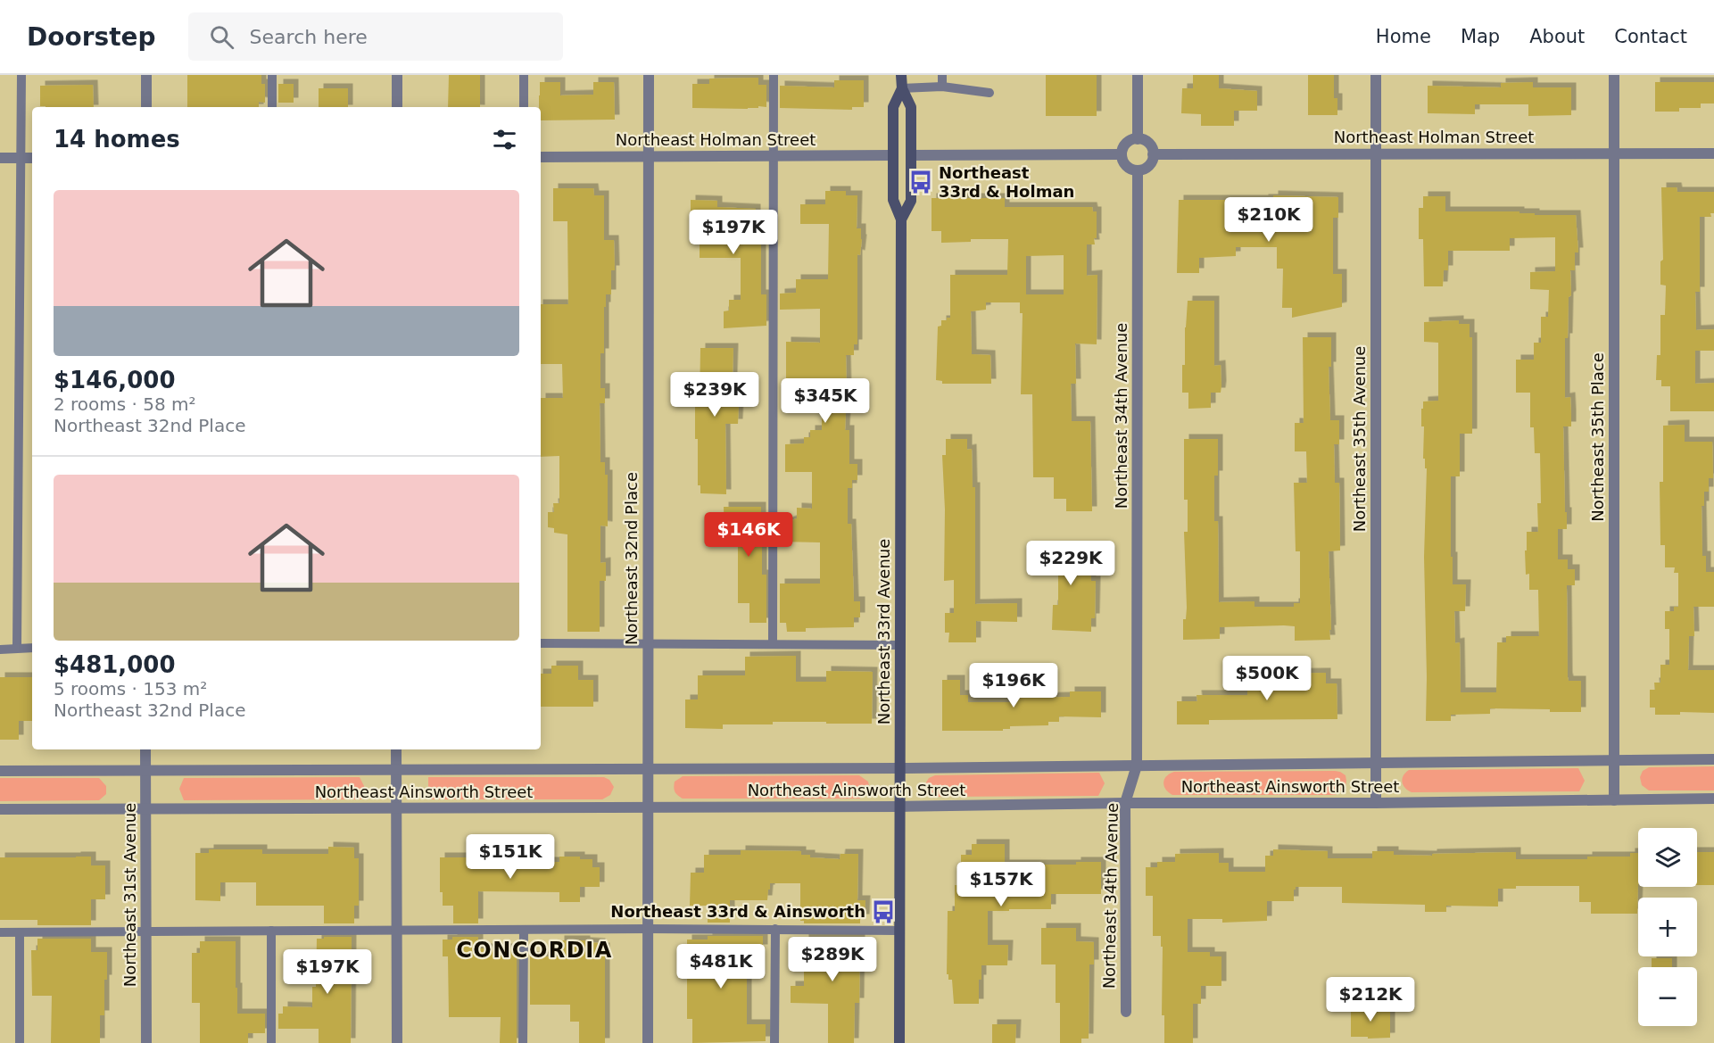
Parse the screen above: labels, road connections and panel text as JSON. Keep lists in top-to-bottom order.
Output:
{
  "streets": {
    "main road": ["Northeast 33rd Avenue"],
    "street": [
      "Northeast Holman Street",
      "Northeast 34th Avenue",
      "Northeast 35th Place",
      "Northeast 35th Avenue",
      "Northeast 32nd Place",
      "Northeast Ainsworth Street",
      "Northeast 31st Avenue"
    ]
  },
  "crossings": [
    ["Northeast Holman Street", "Northeast 34th Avenue"],
    ["Northeast Holman Street", "Northeast 35th Place"],
    ["Northeast Holman Street", "Northeast 35th Avenue"],
    ["Northeast Holman Street", "Northeast 32nd Place"],
    ["Northeast Holman Street", "Northeast 33rd Avenue"],
    ["Northeast 34th Avenue", "Northeast Ainsworth Street"],
    ["Northeast 35th Place", "Northeast Ainsworth Street"],
    ["Northeast 35th Avenue", "Northeast Ainsworth Street"],
    ["Northeast 32nd Place", "Northeast Ainsworth Street"],
    ["Northeast 33rd Avenue", "Northeast Ainsworth Street"],
    ["Northeast Ainsworth Street", "Northeast 31st Avenue"]
  ],
  "districts": ["CONCORDIA"],
  "places": {
    "bus stop": ["Northeast 33rd & Holman", "Northeast 33rd & Ainsworth"]
  },
  "page": {
    "header": "Doorstep",
    "search": "Search here",
    "nav": [
      "Home",
      "Map",
      "About",
      "Contact"
    ],
    "heading": "14 homes",
    "list": [
      {
        "name": "$146,000",
        "note": "2 rooms · 58 m² · Northeast 32nd Place"
      },
      {
        "name": "$481,000",
        "note": "5 rooms · 153 m² · Northeast 32nd Place"
      }
    ],
    "price": [
      "$210K",
      "$197K",
      "$239K",
      "$345K",
      "$146K",
      "$229K",
      "$500K",
      "$196K",
      "$151K",
      "$157K",
      "$289K",
      "$481K",
      "$197K",
      "$212K"
    ],
    "map_buttons": ["+", "−"]
  }
}
